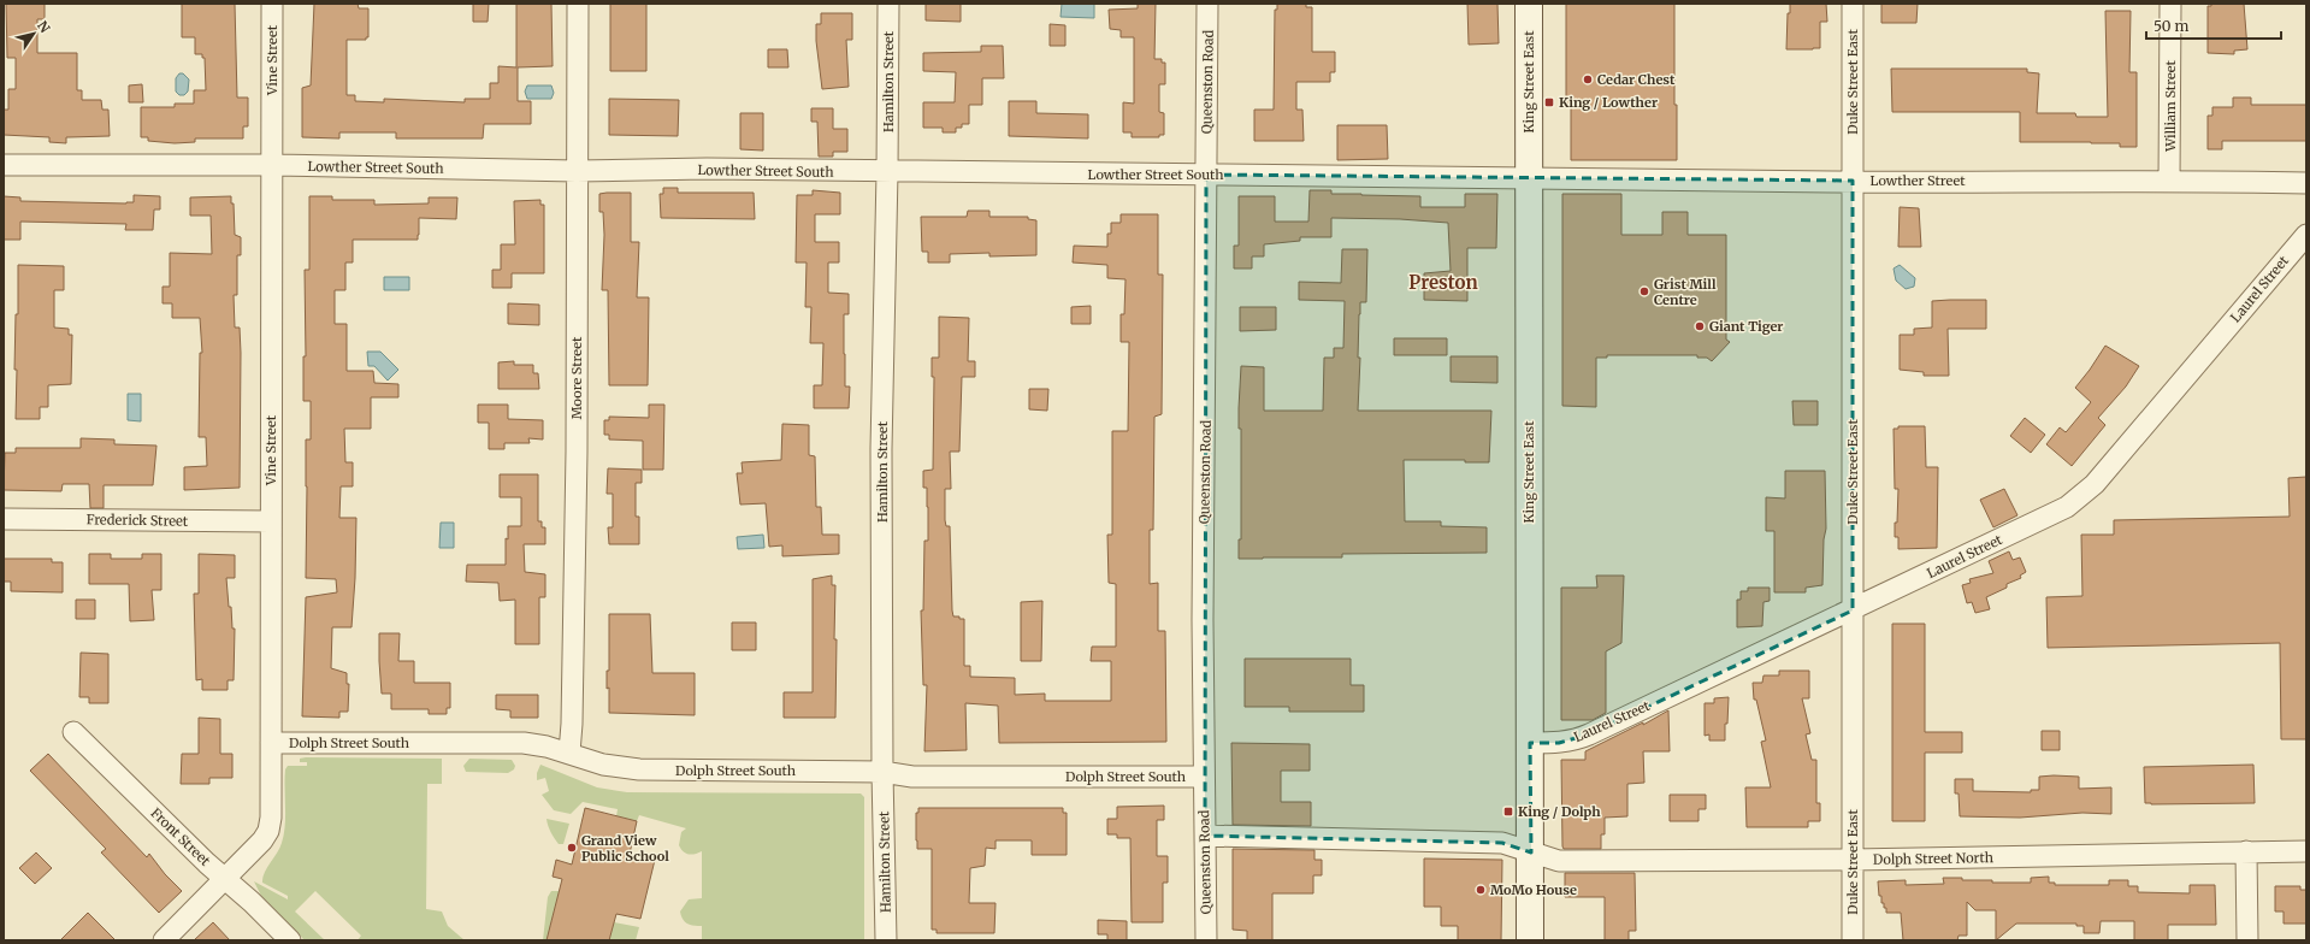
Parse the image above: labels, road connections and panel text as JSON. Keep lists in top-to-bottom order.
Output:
{
  "streets": {
    "main road": ["King Street East"],
    "street": [
      "Vine Street",
      "Hamilton Street",
      "Queenston Road",
      "Duke Street East",
      "William Street",
      "Lowther Street South",
      "Lowther Street",
      "Laurel Street",
      "Moore Street",
      "Frederick Street",
      "Dolph Street South",
      "Front Street",
      "Dolph Street North"
    ]
  },
  "crossings": [
    ["Vine Street", "Lowther Street South"],
    ["Vine Street", "Frederick Street"],
    ["Vine Street", "Dolph Street South"],
    ["Vine Street", "Front Street"],
    ["Hamilton Street", "Lowther Street South"],
    ["Hamilton Street", "Dolph Street South"],
    ["Queenston Road", "Lowther Street South"],
    ["Queenston Road", "Dolph Street South"],
    ["King Street East", "Lowther Street South"],
    ["King Street East", "Lowther Street"],
    ["King Street East", "Laurel Street"],
    ["King Street East", "Dolph Street North"],
    ["Duke Street East", "Lowther Street"],
    ["Duke Street East", "Laurel Street"],
    ["Duke Street East", "Dolph Street North"],
    ["William Street", "Lowther Street"],
    ["Lowther Street South", "Lowther Street"],
    ["Lowther Street South", "Moore Street"],
    ["Moore Street", "Dolph Street South"]
  ],
  "districts": ["Preston"],
  "places": {
    "other": [
      "Cedar Chest",
      "Grist Mill Centre",
      "Giant Tiger",
      "Grand View Public School",
      "MoMo House"
    ],
    "transit": ["King / Lowther", "King / Dolph"]
  },
  "scale_bar": "50 m",
  "north": "top right"
}
